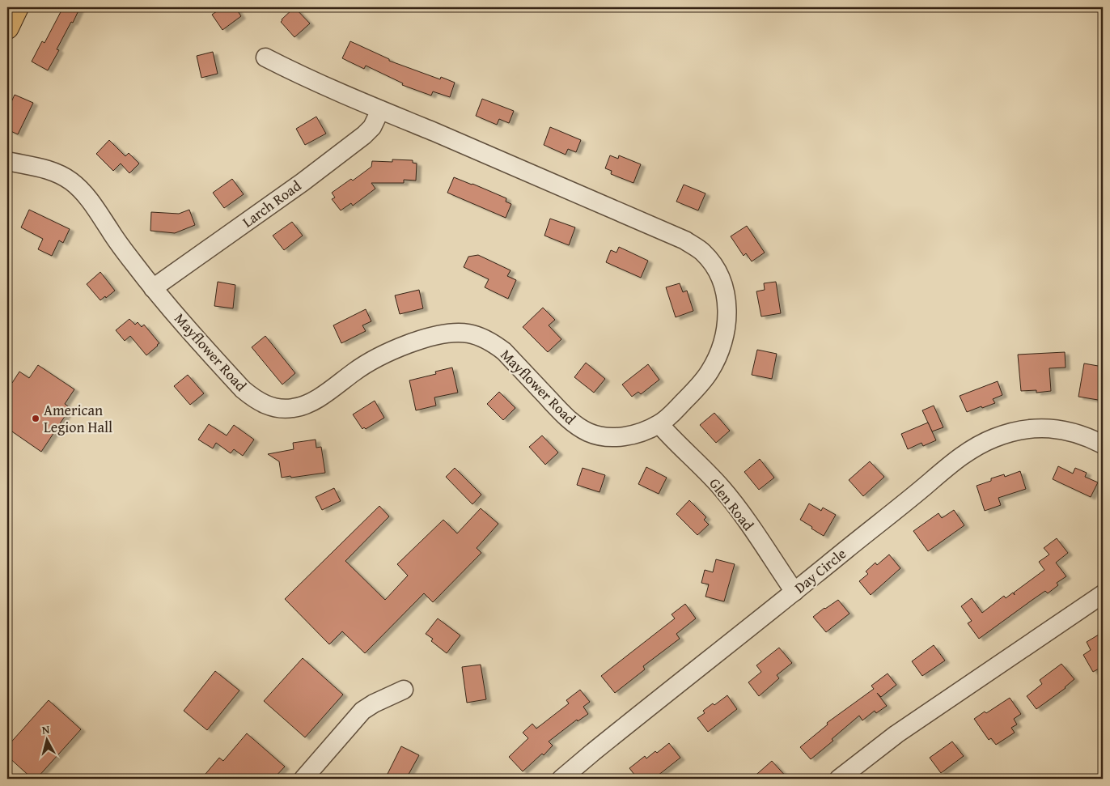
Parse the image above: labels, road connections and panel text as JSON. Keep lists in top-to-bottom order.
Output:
{
  "streets": {
    "street": [
      "Larch Road",
      "Mayflower Road",
      "Glen Road",
      "Day Circle"
    ]
  },
  "crossings": [
    ["Larch Road", "Mayflower Road"],
    ["Mayflower Road", "Glen Road"],
    ["Glen Road", "Day Circle"]
  ],
  "places": ["American Legion Hall"],
  "north": "top"
}
